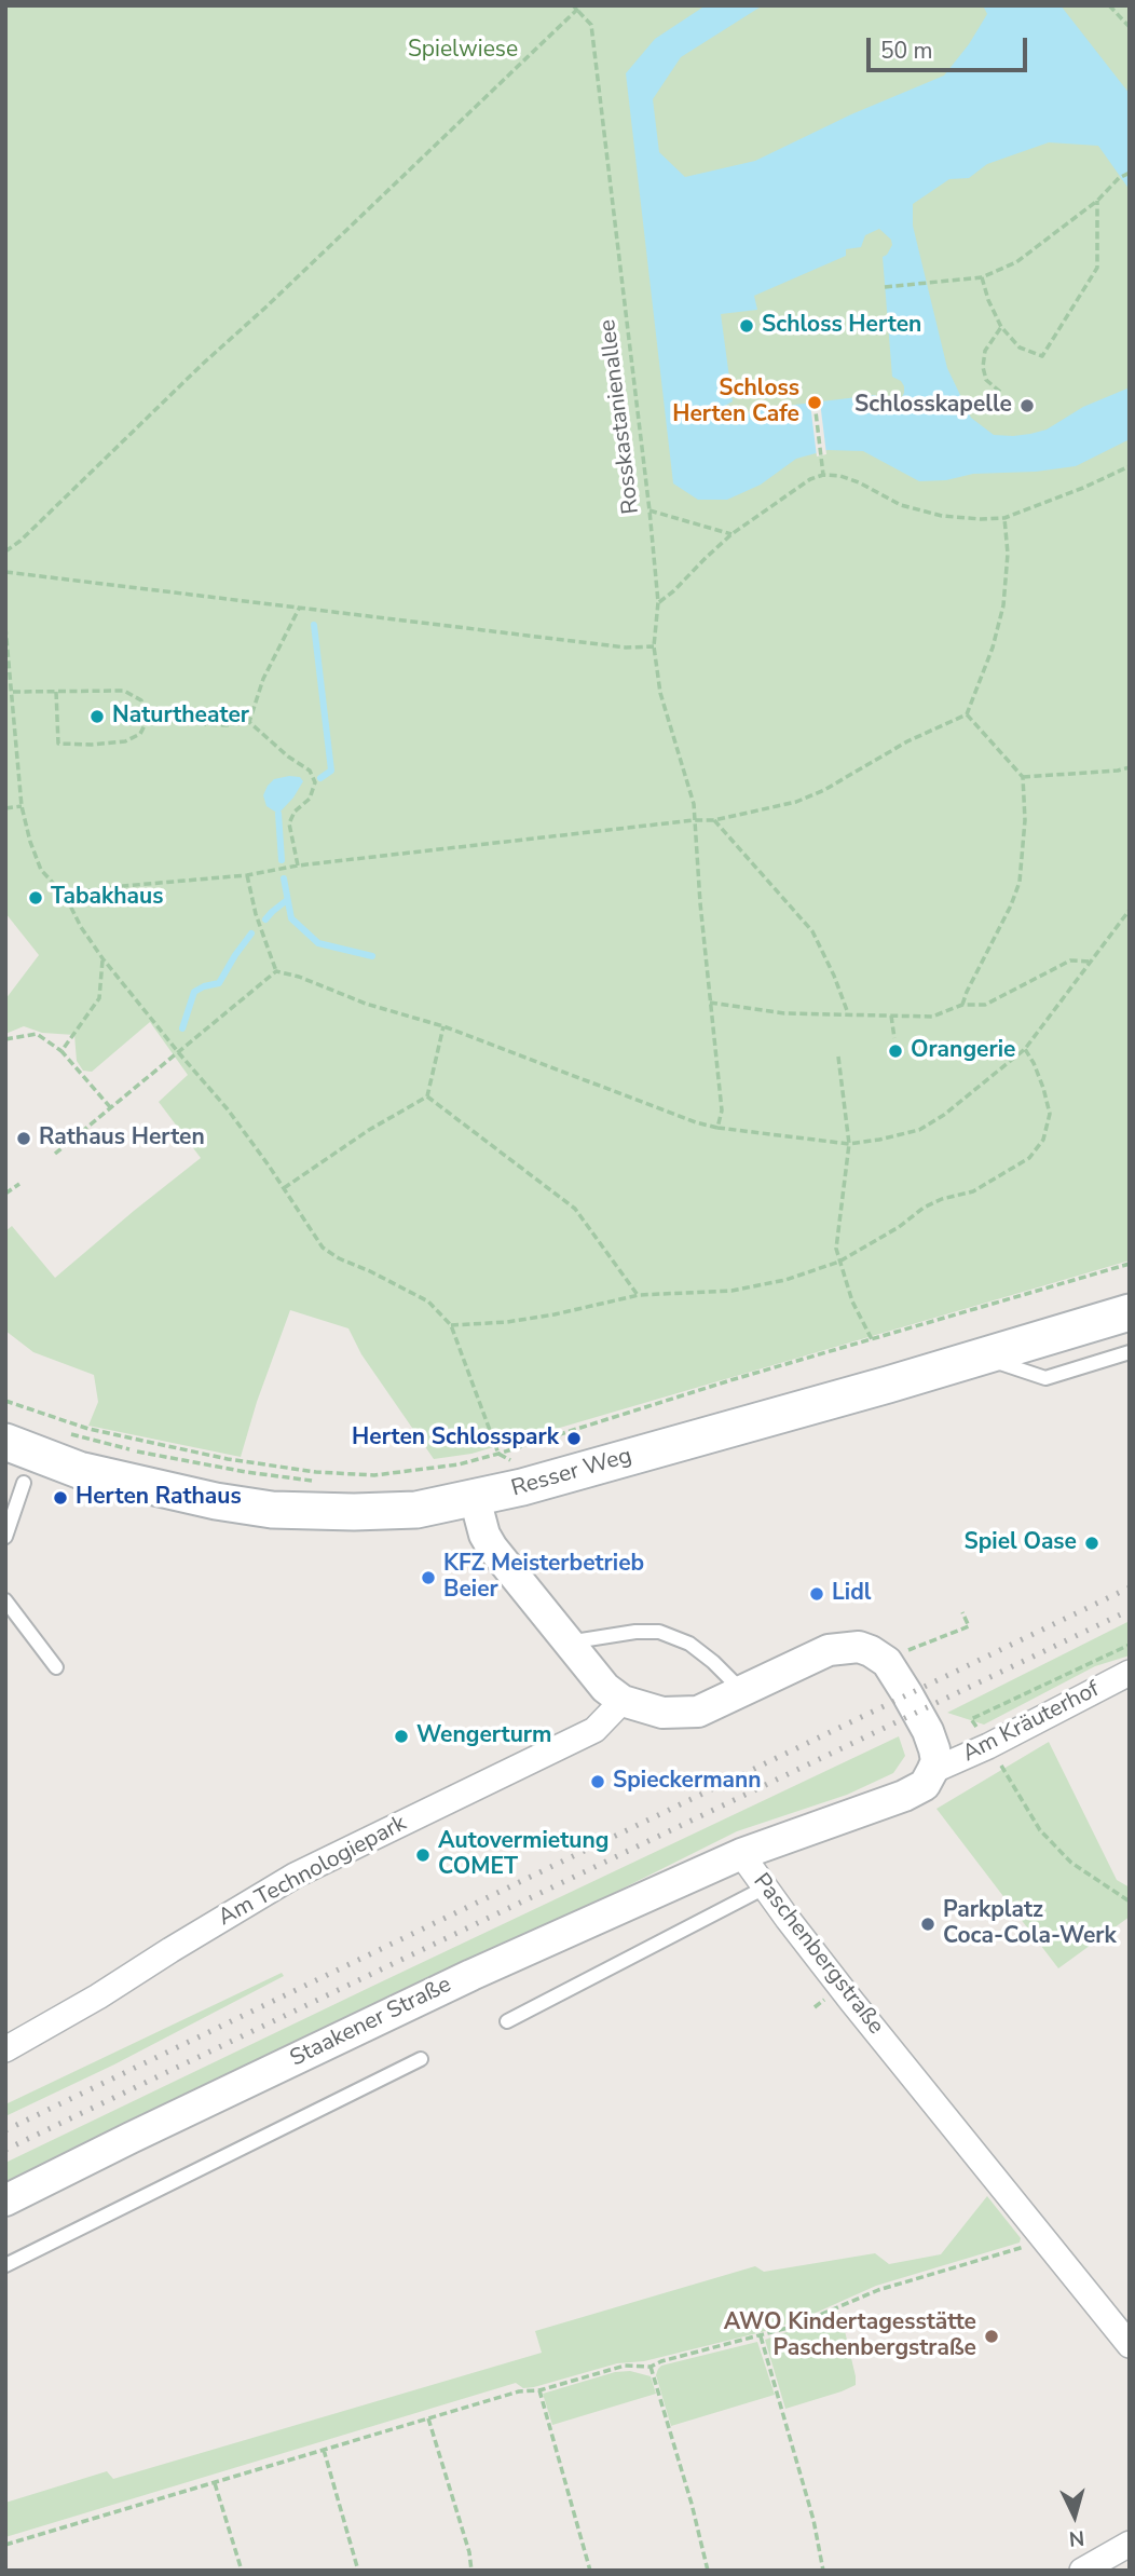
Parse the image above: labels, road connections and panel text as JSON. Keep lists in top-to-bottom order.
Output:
{
  "streets": {
    "main road": ["Resser Weg"],
    "street": [
      "Am Kräuterhof",
      "Am Technologiepark",
      "Paschenbergstraße",
      "Staakener Straße"
    ],
    "path": ["Rosskastanienallee"]
  },
  "crossings": [
    ["Am Kräuterhof", "Paschenbergstraße"],
    ["Paschenbergstraße", "Staakener Straße"]
  ],
  "parks": ["Spielwiese"],
  "places": [
    "Schloss Herten",
    "Schloss Herten Cafe",
    "Schlosskapelle",
    "Naturtheater",
    "Tabakhaus",
    "Orangerie",
    "Rathaus Herten",
    "Herten Schlosspark",
    "Herten Rathaus",
    "Spiel Oase",
    "KFZ Meisterbetrieb Beier",
    "Lidl",
    "Wengerturm",
    "Spieckermann",
    "Autovermietung COMET",
    "Parkplatz Coca-Cola-Werk",
    "AWO Kindertagesstätte Paschenbergstraße"
  ],
  "scale_bar": "50 m",
  "north": "bottom"
}
